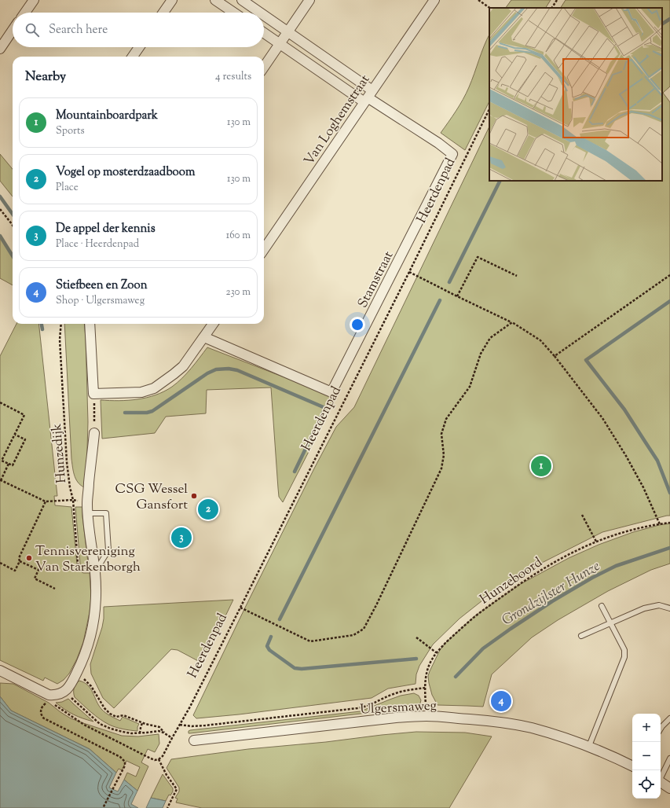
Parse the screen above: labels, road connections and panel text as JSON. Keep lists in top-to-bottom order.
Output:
{
  "streets": {
    "street": ["Van Loghemstraat", "Stamstraat", "Ulgersmaweg"],
    "path": ["Heerdenpad", "Hunzedijk", "Hunzeboord"]
  },
  "crossings": [
    ["Van Loghemstraat", "Stamstraat"],
    ["Heerdenpad", "Ulgersmaweg"],
    ["Hunzeboord", "Ulgersmaweg"]
  ],
  "water": ["Grondzijlster Hunze"],
  "places": ["CSG Wessel Gansfort", "Tennisvereniging Van Starkenborgh"],
  "page": {
    "search": "Search here",
    "heading": ["Nearby", "4 results"],
    "list": [
      {
        "mark": "1",
        "name": "Mountainboardpark",
        "note": "Sports",
        "value": "130 m"
      },
      {
        "mark": "2",
        "name": "Vogel op mosterdzaadboom",
        "note": "Place",
        "value": "130 m"
      },
      {
        "mark": "3",
        "name": "De appel der kennis",
        "note": "Place · Heerdenpad",
        "value": "160 m"
      },
      {
        "mark": "4",
        "name": "Stiefbeen en Zoon",
        "note": "Shop · Ulgersmaweg",
        "value": "230 m"
      }
    ],
    "pins": [
      "1",
      "2",
      "3",
      "4"
    ],
    "map_buttons": ["+", "−"]
  }
}
